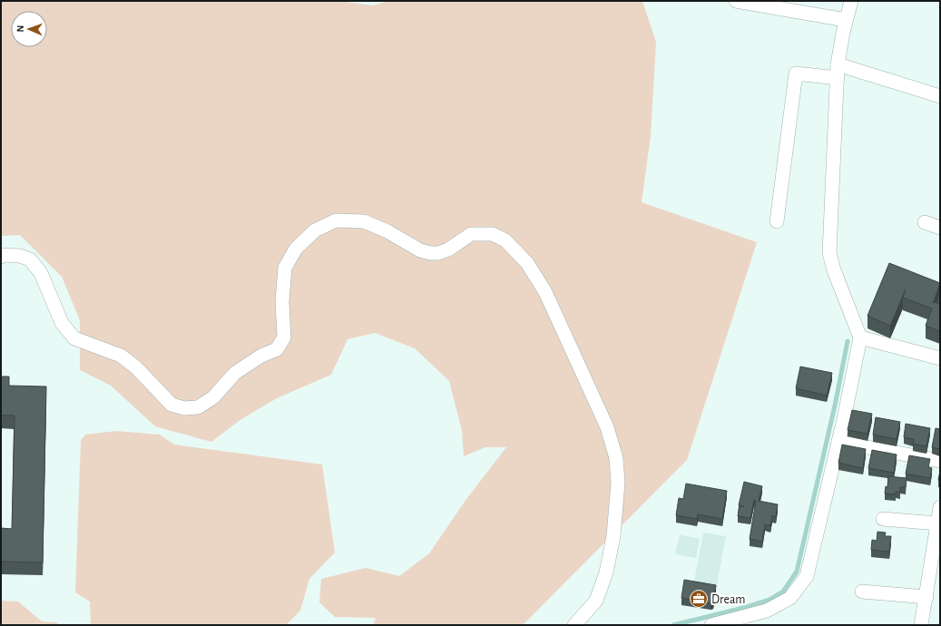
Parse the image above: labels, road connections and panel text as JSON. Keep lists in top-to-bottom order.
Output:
{
  "places": {
    "office": ["Dream"]
  },
  "north": "left"
}
